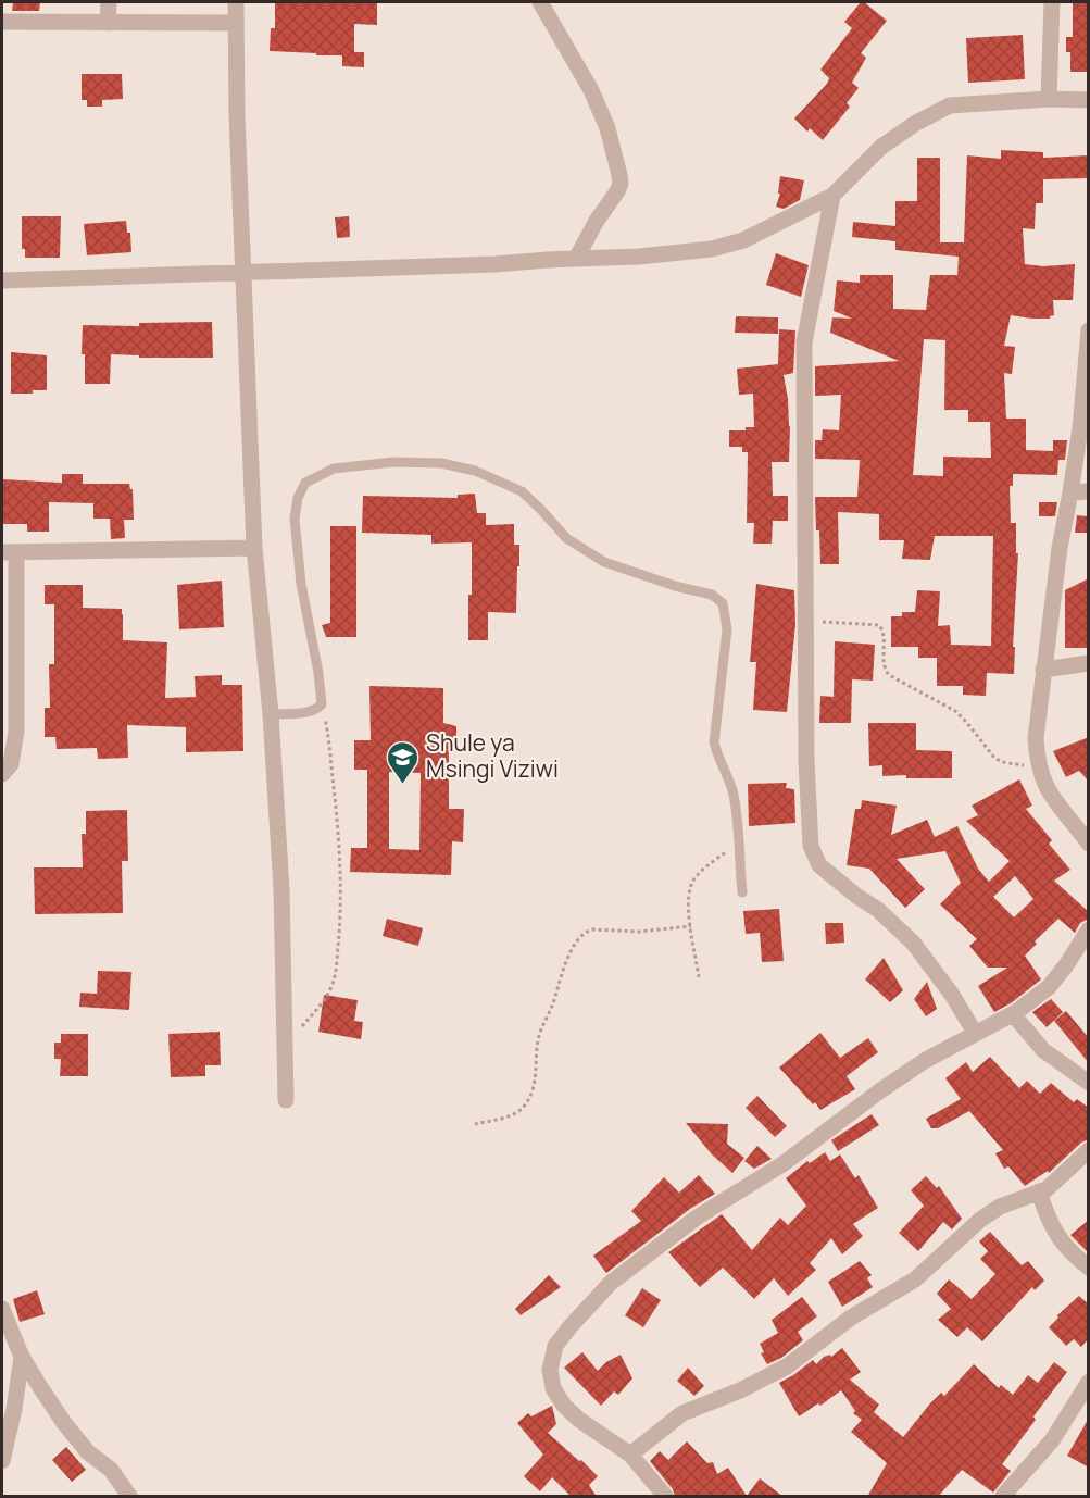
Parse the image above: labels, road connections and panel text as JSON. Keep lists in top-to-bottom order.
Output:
{
  "places": {
    "school or university": ["Shule ya Msingi Viziwi"]
  }
}
